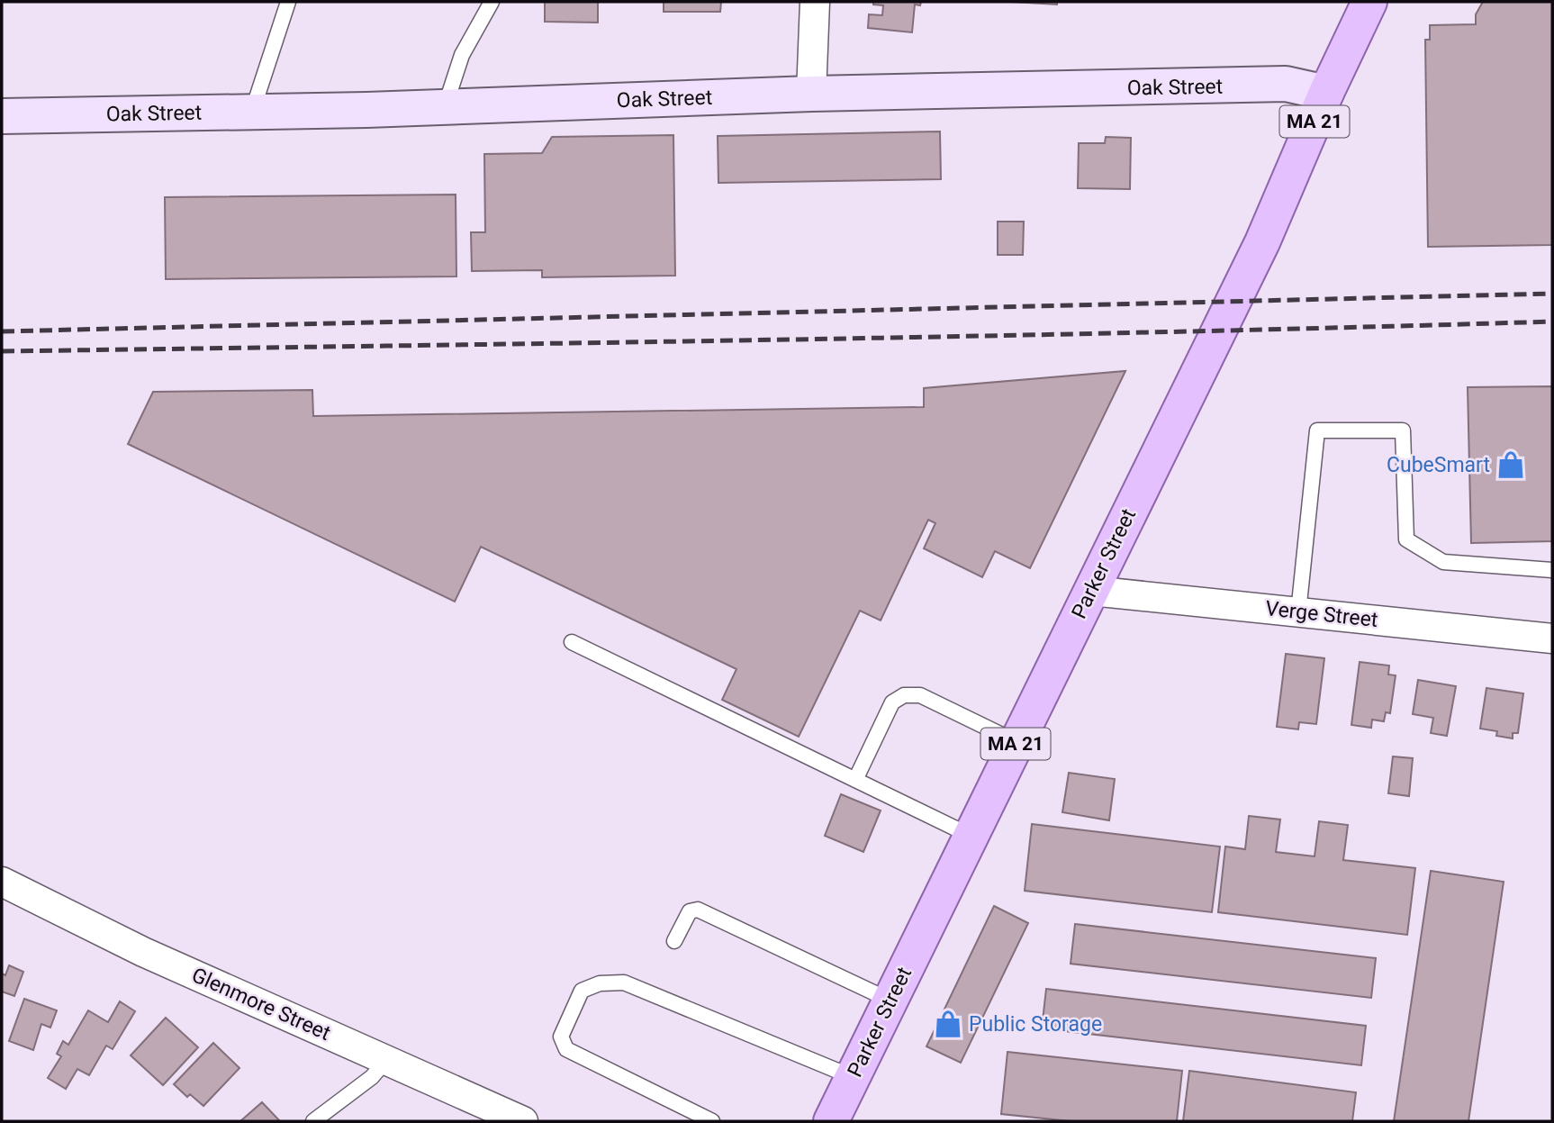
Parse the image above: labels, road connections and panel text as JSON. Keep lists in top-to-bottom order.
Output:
{
  "streets": {
    "main road": ["MA 21", "Parker Street"],
    "street": ["Oak Street", "Verge Street", "Glenmore Street"]
  },
  "crossings": [
    ["Oak Street", "Parker Street"],
    ["Parker Street", "Verge Street"]
  ],
  "places": {
    "shop": ["CubeSmart", "Public Storage"]
  }
}
